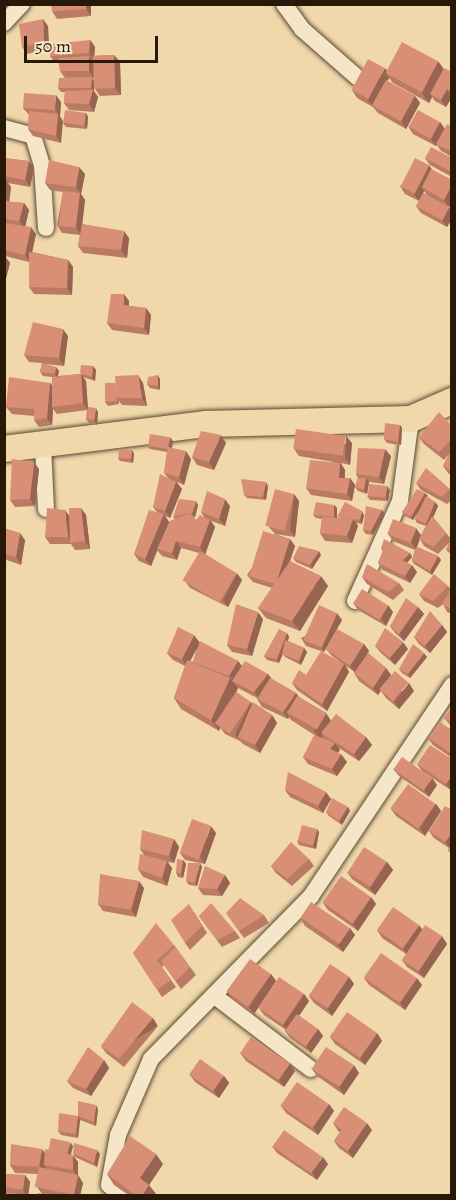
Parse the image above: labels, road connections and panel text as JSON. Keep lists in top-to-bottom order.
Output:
{
  "scale_bar": "50 m"
}
